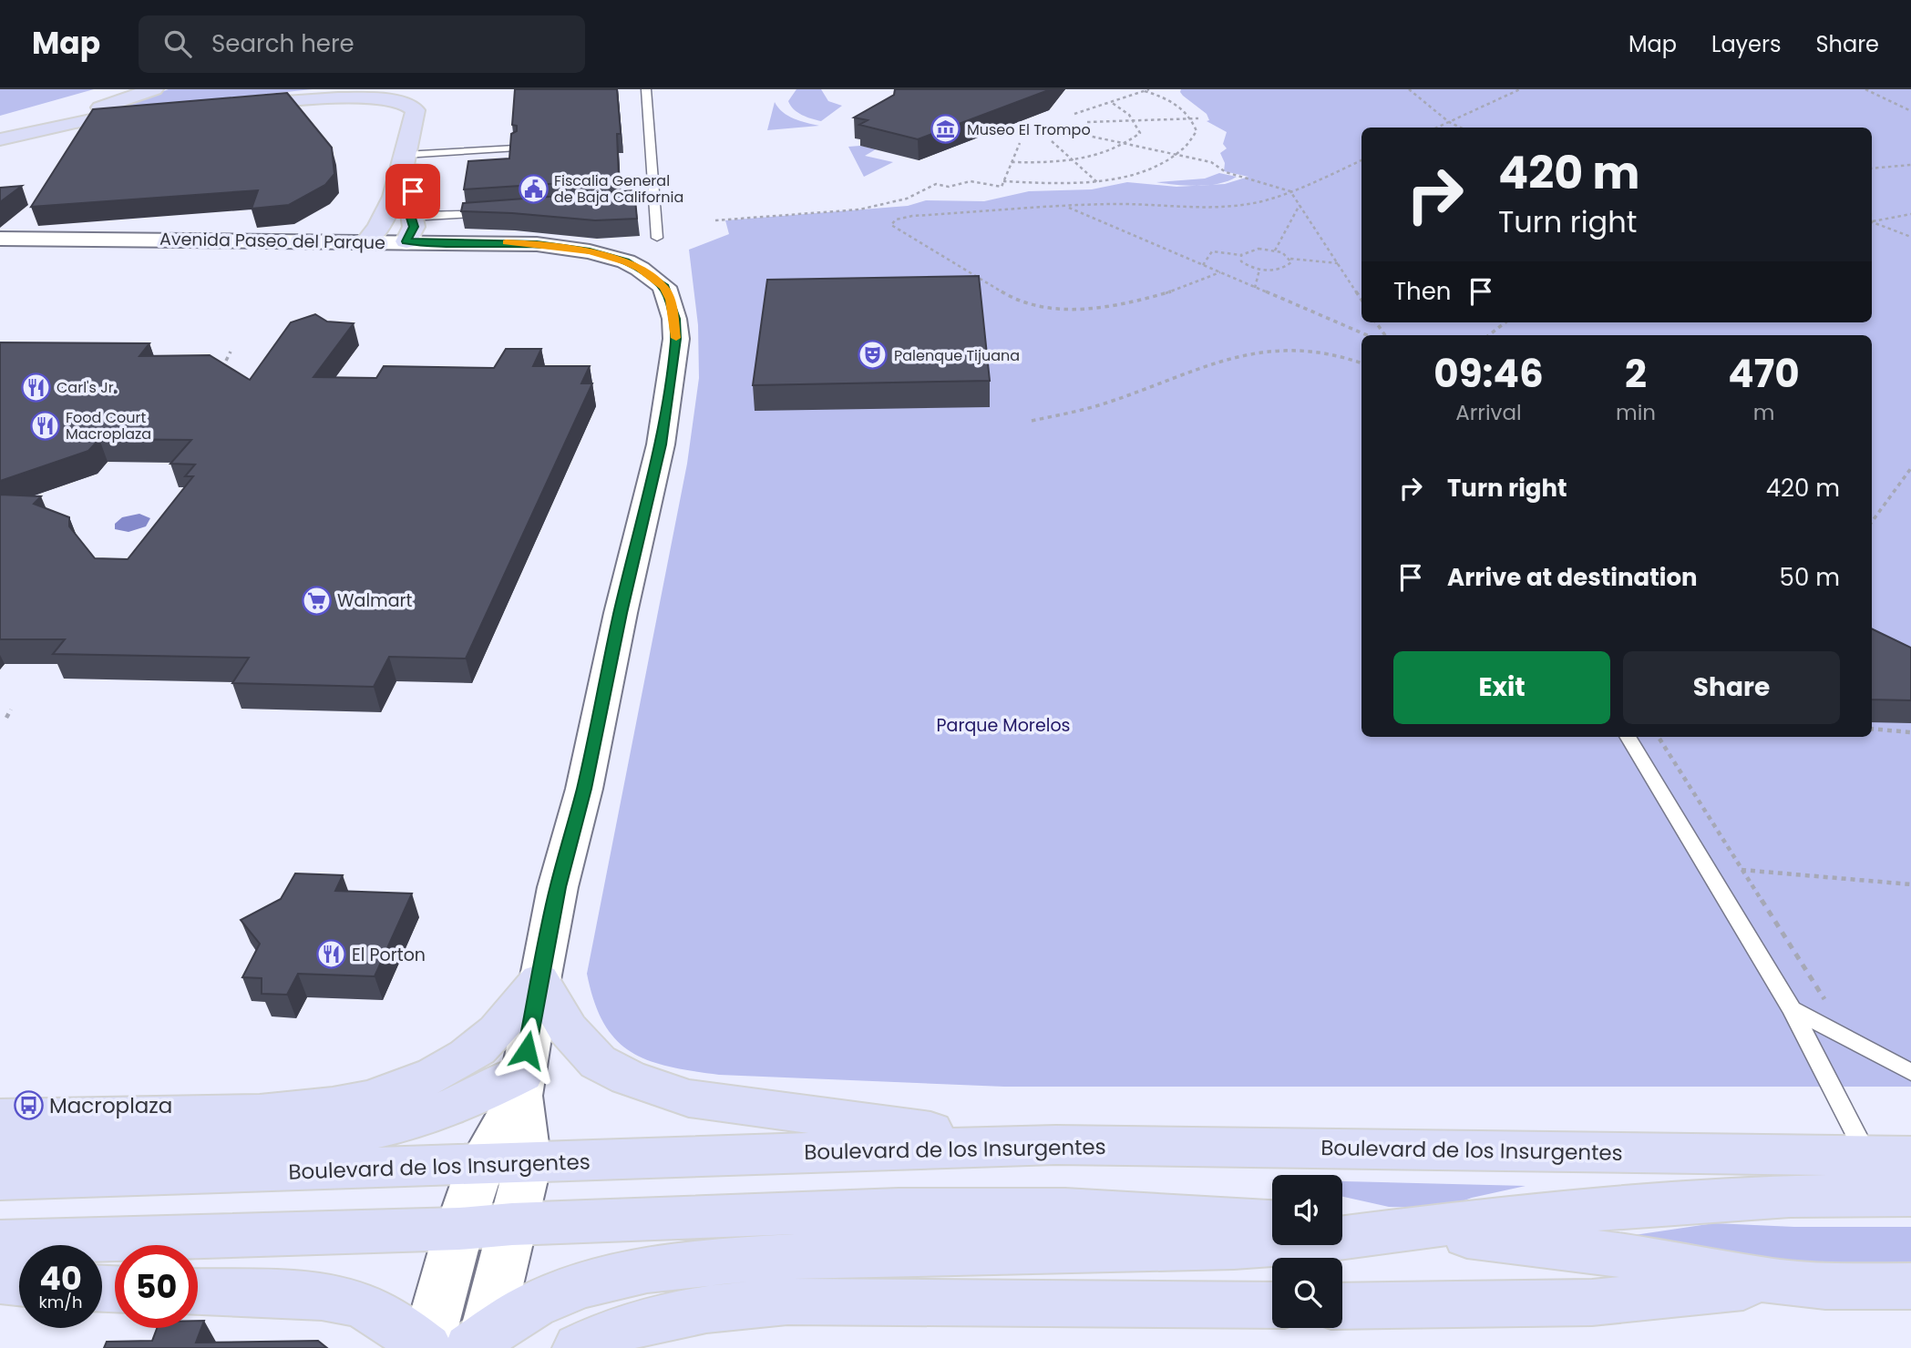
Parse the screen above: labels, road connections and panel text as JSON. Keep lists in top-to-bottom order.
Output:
{
  "streets": {
    "main road": ["Avenida Paseo del Parque", "Boulevard de los Insurgentes"]
  },
  "crossings": [
    ["Avenida Paseo del Parque", "Boulevard de los Insurgentes"]
  ],
  "parks": ["Parque Morelos"],
  "places": {
    "museum": ["Museo El Trompo"],
    "public building": ["Fiscalia General de Baja California"],
    "theatre": ["Palenque Tijuana"],
    "restaurant": ["Carl's Jr.", "Food Court Macroplaza", "El Porton"],
    "supermarket": ["Walmart"],
    "bus stop": ["Macroplaza"]
  },
  "page": {
    "header": "Map",
    "search": "Search here",
    "nav": ["Map", "Layers", "Share"],
    "turn": ["420 m", "Turn right"],
    "then": "Then",
    "eta": [
      "09:46",
      "Arrival",
      "2",
      "min",
      "470",
      "m"
    ],
    "list": [
      {
        "name": "Turn right",
        "value": "420 m"
      },
      {
        "name": "Arrive at destination",
        "value": "50 m"
      }
    ],
    "buttons": ["Exit", "Share"],
    "speed": "40 km/h",
    "limit": "50"
  }
}
